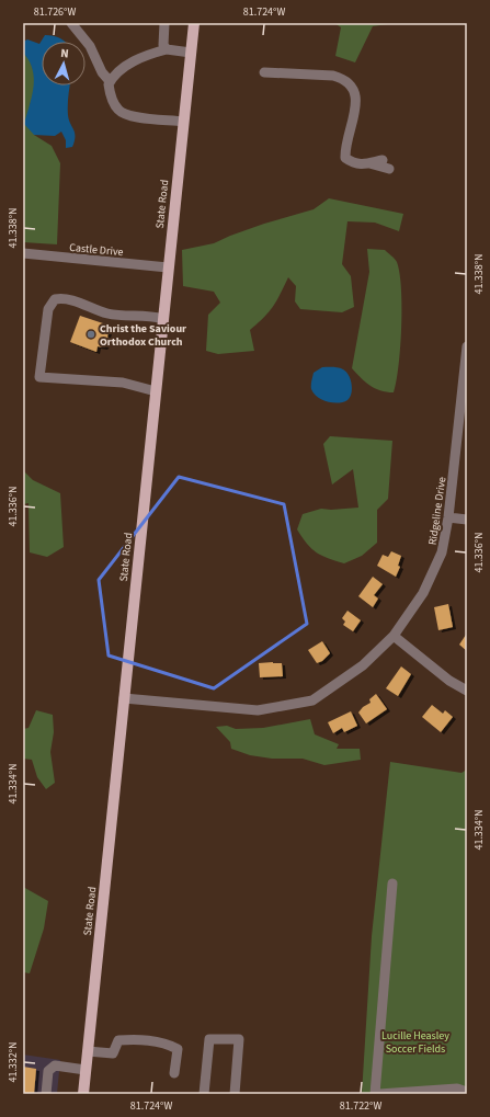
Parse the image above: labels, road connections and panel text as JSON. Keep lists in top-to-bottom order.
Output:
{
  "streets": {
    "main road": ["State Road"],
    "street": ["Castle Drive", "Ridgeline Drive"]
  },
  "crossings": [
    ["State Road", "Castle Drive"],
    ["State Road", "Ridgeline Drive"]
  ],
  "parks": ["Lucille Heasley Soccer Fields"],
  "places": ["Christ the Saviour Orthodox Church"],
  "north": "top",
  "coordinates": [
    "81.726°W",
    "81.724°W",
    "41.338°N",
    "41.336°N",
    "41.334°N",
    "41.332°N",
    "81.722°W"
  ]
}
